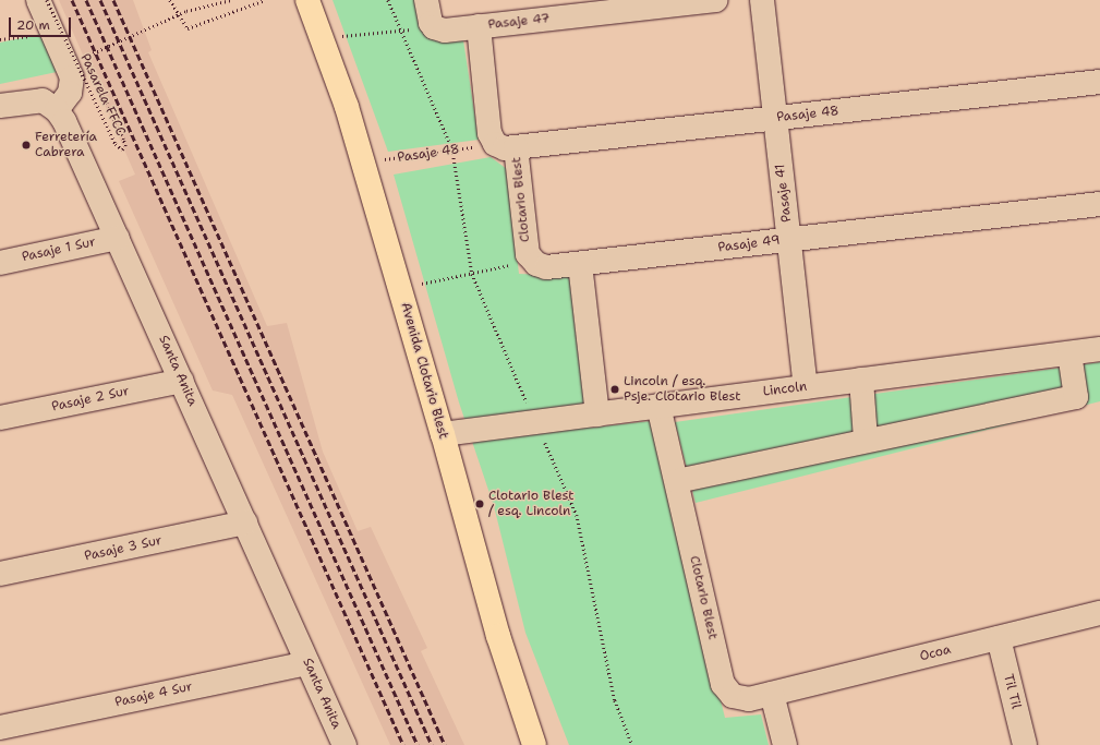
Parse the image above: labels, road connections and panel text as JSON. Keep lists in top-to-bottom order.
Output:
{
  "streets": {
    "main road": ["Avenida Clotario Blest"],
    "street": [
      "Pasaje 47",
      "Pasaje 48",
      "Pasaje 41",
      "Clotario Blest",
      "Pasaje 49",
      "Pasaje 1 Sur",
      "Santa Anita",
      "Lincoln",
      "Pasaje 2 Sur",
      "Pasaje 3 Sur",
      "Ocoa",
      "Til Til",
      "Pasaje 4 Sur"
    ],
    "path": ["Pasarela FFCC"]
  },
  "crossings": [
    ["Pasaje 47", "Clotario Blest"],
    ["Pasaje 48", "Pasaje 41"],
    ["Pasaje 48", "Clotario Blest"],
    ["Pasaje 48", "Avenida Clotario Blest"],
    ["Pasaje 41", "Pasaje 49"],
    ["Pasaje 41", "Lincoln"],
    ["Clotario Blest", "Pasaje 49"],
    ["Clotario Blest", "Lincoln"],
    ["Clotario Blest", "Ocoa"],
    ["Pasaje 1 Sur", "Santa Anita"],
    ["Santa Anita", "Pasaje 2 Sur"],
    ["Santa Anita", "Pasaje 3 Sur"],
    ["Santa Anita", "Pasaje 4 Sur"],
    ["Avenida Clotario Blest", "Lincoln"],
    ["Ocoa", "Til Til"]
  ],
  "places": ["Ferretería Cabrera", "Lincoln / esq. Psje. Clotario Blest", "Clotario Blest / esq. Lincoln"],
  "scale_bar": "20 m"
}
